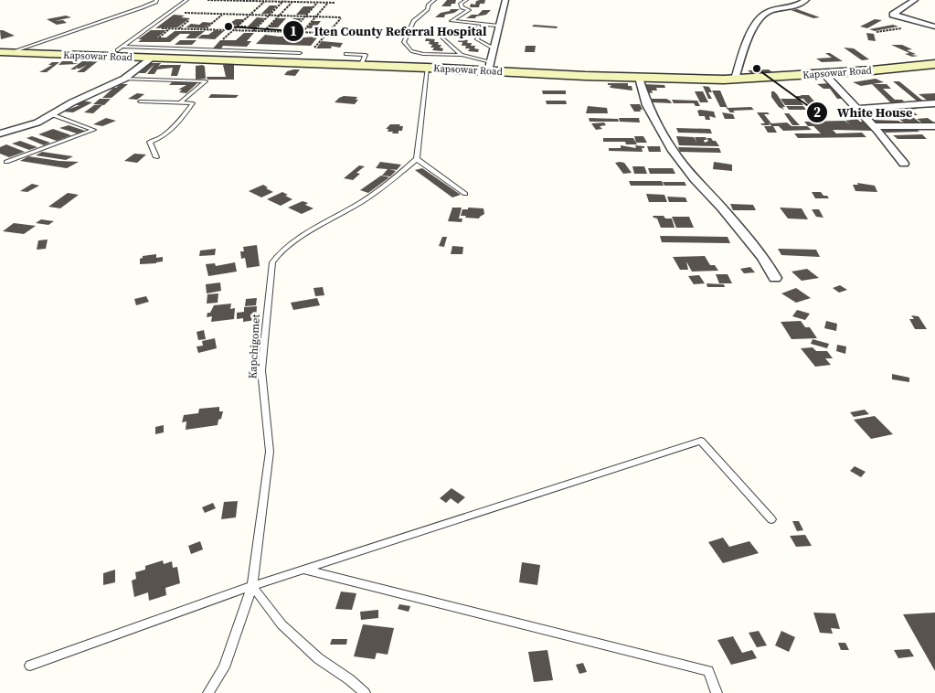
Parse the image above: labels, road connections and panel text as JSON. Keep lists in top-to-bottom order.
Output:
{
  "streets": {
    "main road": ["Kapsowar Road"],
    "lane": ["Kapchigomet"]
  },
  "places": ["Iten County Referral Hospital", "White House"]
}
